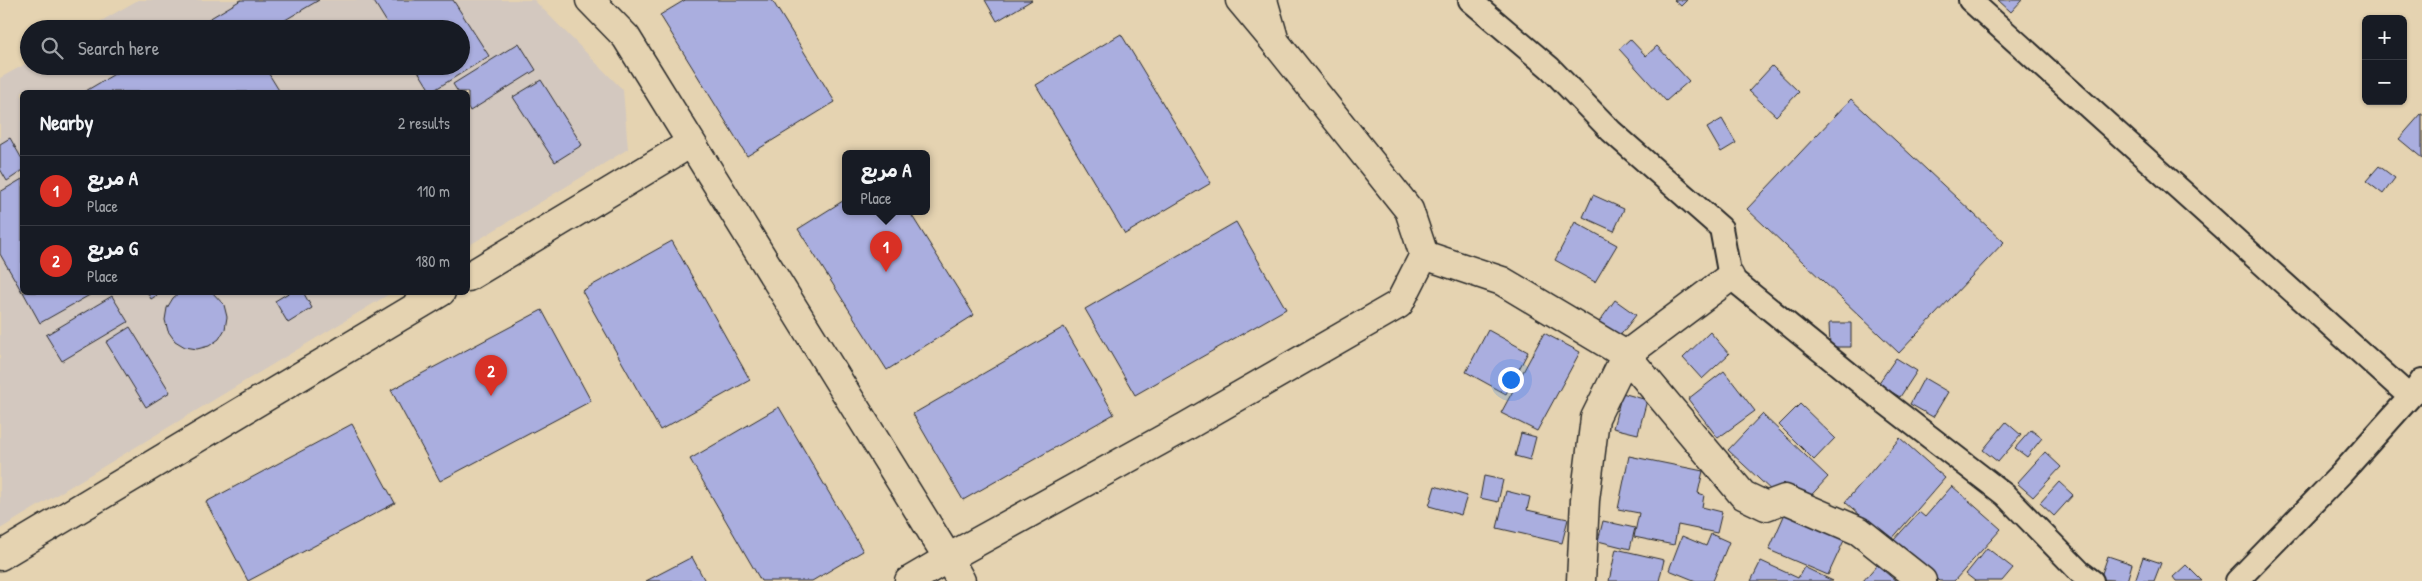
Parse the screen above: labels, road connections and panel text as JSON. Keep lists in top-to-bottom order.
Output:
{
  "page": {
    "map_buttons": ["+", "−"],
    "search": "Search here",
    "heading": ["Nearby", "2 results"],
    "popup": ["مربع A", "Place"],
    "list": [
      {
        "mark": "1",
        "name": "مربع A",
        "note": "Place",
        "value": "110 m"
      },
      {
        "mark": "2",
        "name": "مربع G",
        "note": "Place",
        "value": "180 m"
      }
    ],
    "pins": ["1", "2"]
  }
}
